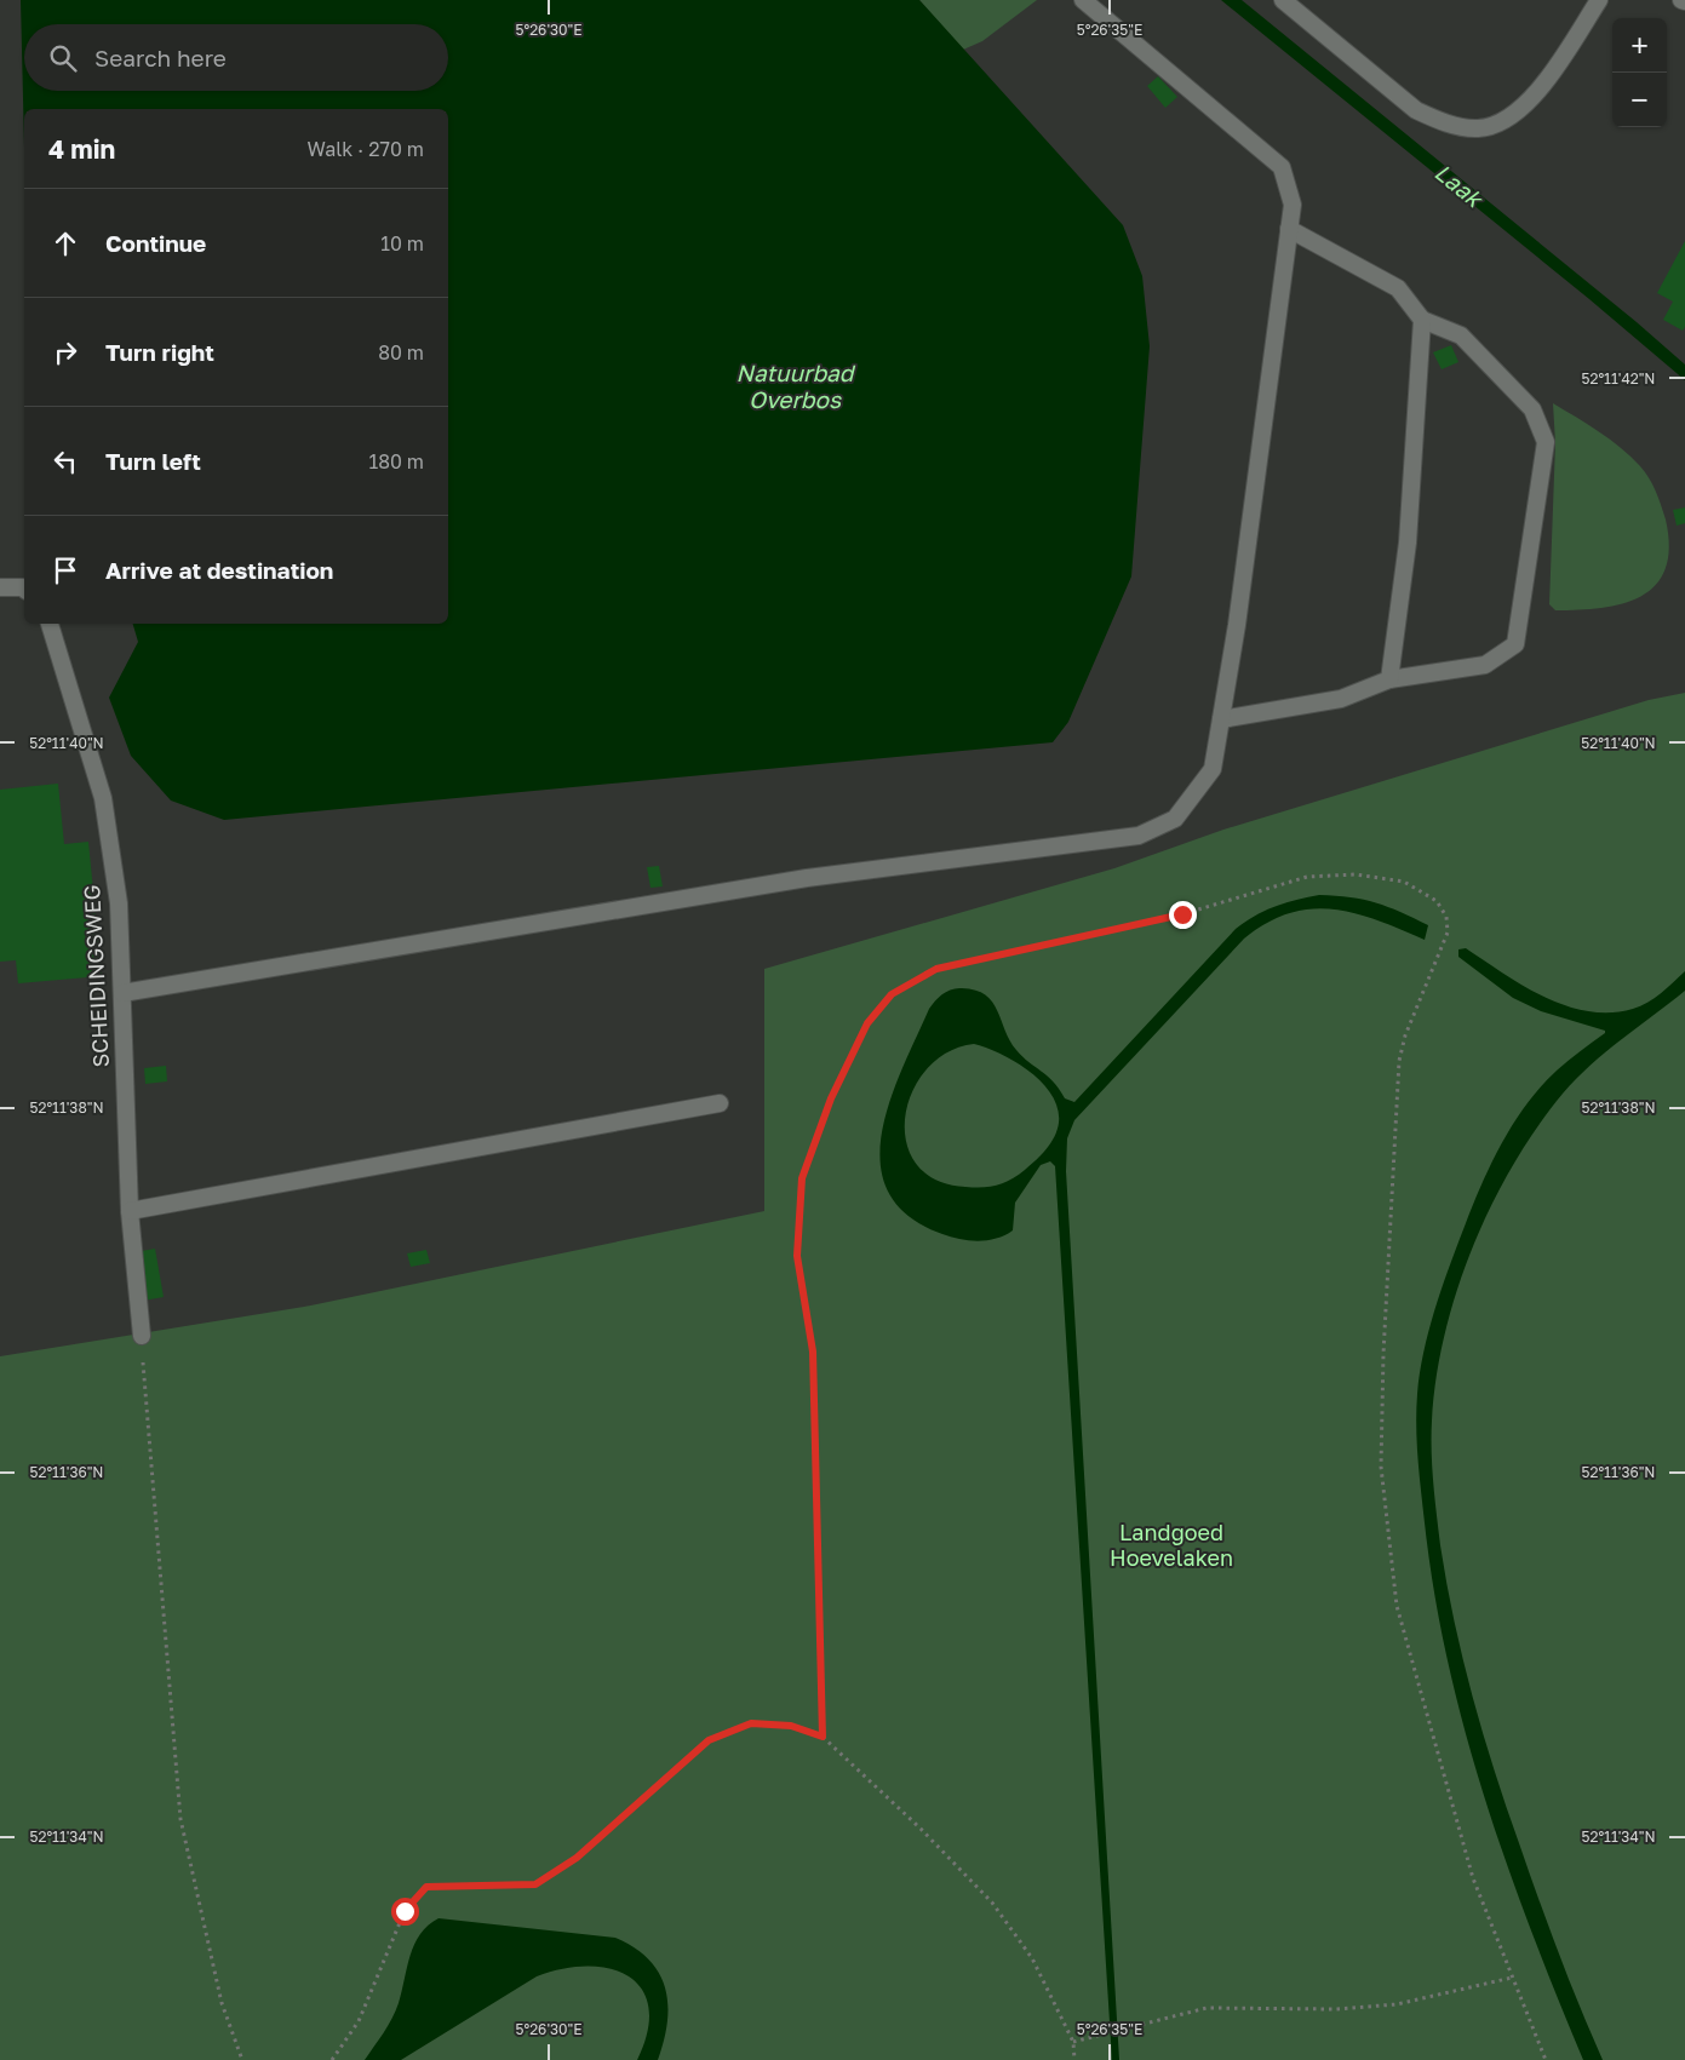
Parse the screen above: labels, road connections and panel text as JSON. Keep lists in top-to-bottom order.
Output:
{
  "streets": {
    "street": ["SCHEIDINGSWEG"]
  },
  "water": ["Laak", "Natuurbad Overbos"],
  "parks": ["Landgoed Hoevelaken"],
  "page": {
    "map_buttons": ["+", "−"],
    "search": "Search here",
    "heading": ["4 min", "Walk · 270 m"],
    "list": [
      ["Continue", "10 m"],
      ["Turn right", "80 m"],
      ["Turn left", "180 m"],
      "Arrive at destination"
    ]
  },
  "coordinates": [
    "5°26'30\"E",
    "5°26'35\"E",
    "52°11'42\"N",
    "52°11'40\"N",
    "52°11'38\"N",
    "52°11'36\"N",
    "52°11'34\"N"
  ]
}
